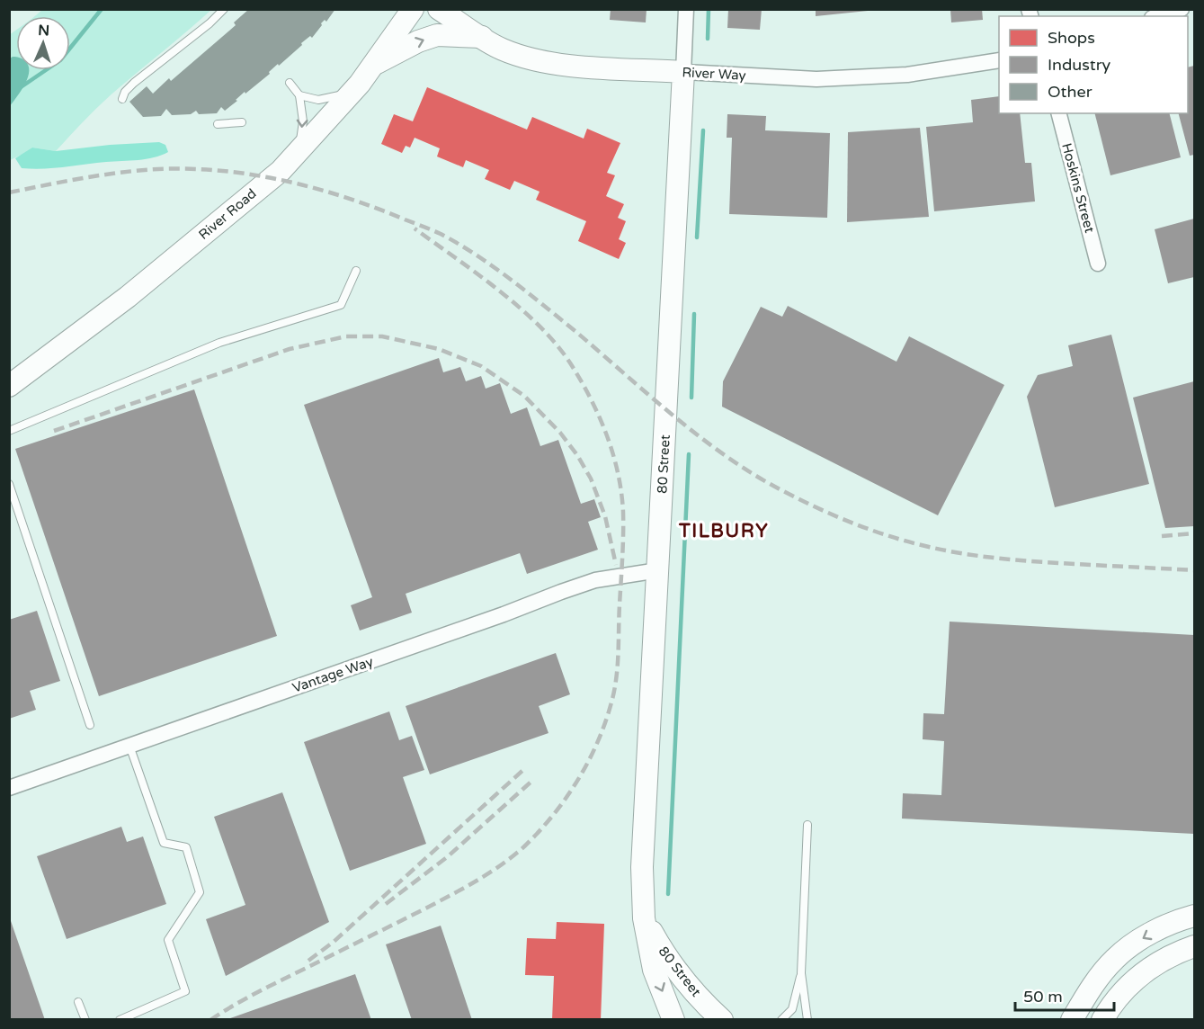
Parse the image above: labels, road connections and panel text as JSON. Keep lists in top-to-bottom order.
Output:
{
  "streets": {
    "street": [
      "River Way",
      "Hoskins Street",
      "River Road",
      "80 Street",
      "Vantage Way"
    ]
  },
  "crossings": [
    ["River Way", "80 Street"],
    ["80 Street", "Vantage Way"]
  ],
  "districts": ["TILBURY"],
  "legend": ["Shops", "Industry", "Other"],
  "scale_bar": "50 m",
  "north": "top"
}
